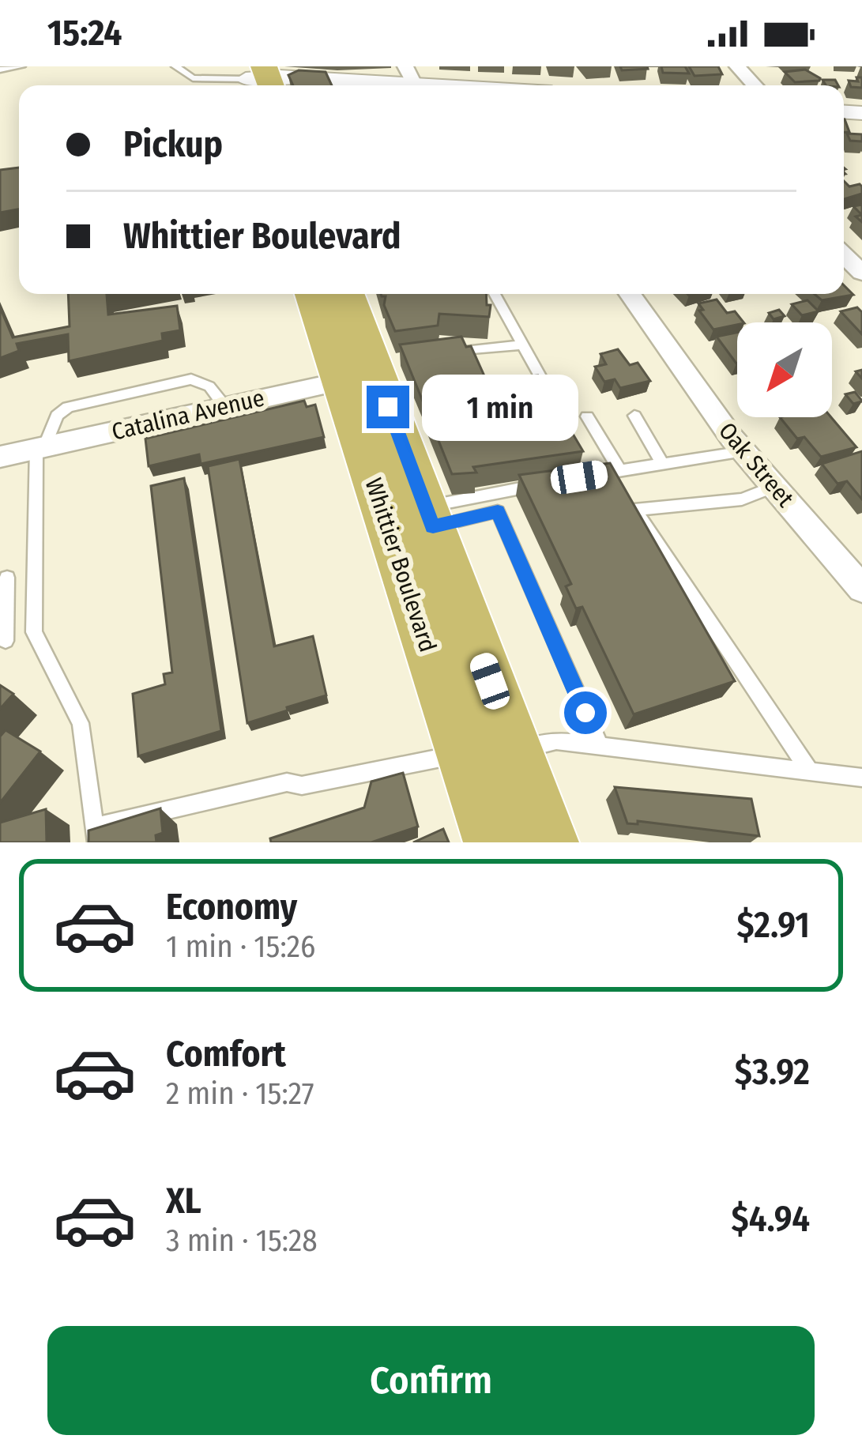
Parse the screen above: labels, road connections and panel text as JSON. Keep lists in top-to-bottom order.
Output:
{
  "streets": {
    "main road": ["Whittier Boulevard"],
    "street": ["Catalina Avenue", "Oak Street"]
  },
  "crossings": [
    ["Catalina Avenue", "Whittier Boulevard"]
  ],
  "north": "bottom left",
  "page": {
    "status": "15:24",
    "banner": ["Pickup", "Whittier Boulevard"],
    "bubble": "1 min",
    "list": [
      {
        "name": "Economy",
        "note": "1 min · 15:26",
        "value": "$2.91"
      },
      {
        "name": "Comfort",
        "note": "2 min · 15:27",
        "value": "$3.92"
      },
      {
        "name": "XL",
        "note": "3 min · 15:28",
        "value": "$4.94"
      }
    ],
    "buttons": "Confirm"
  }
}
